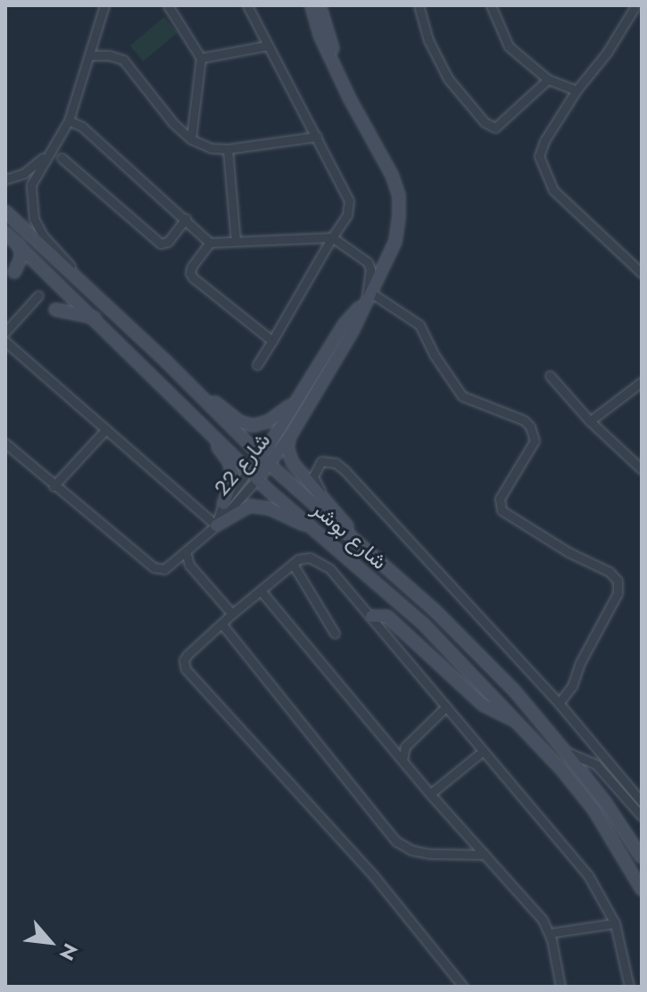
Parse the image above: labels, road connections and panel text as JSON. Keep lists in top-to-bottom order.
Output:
{
  "streets": {
    "main road": ["شارع 22", "شارع بوشر"]
  },
  "crossings": [
    ["شارع 22", "شارع بوشر"]
  ],
  "north": "bottom right"
}
